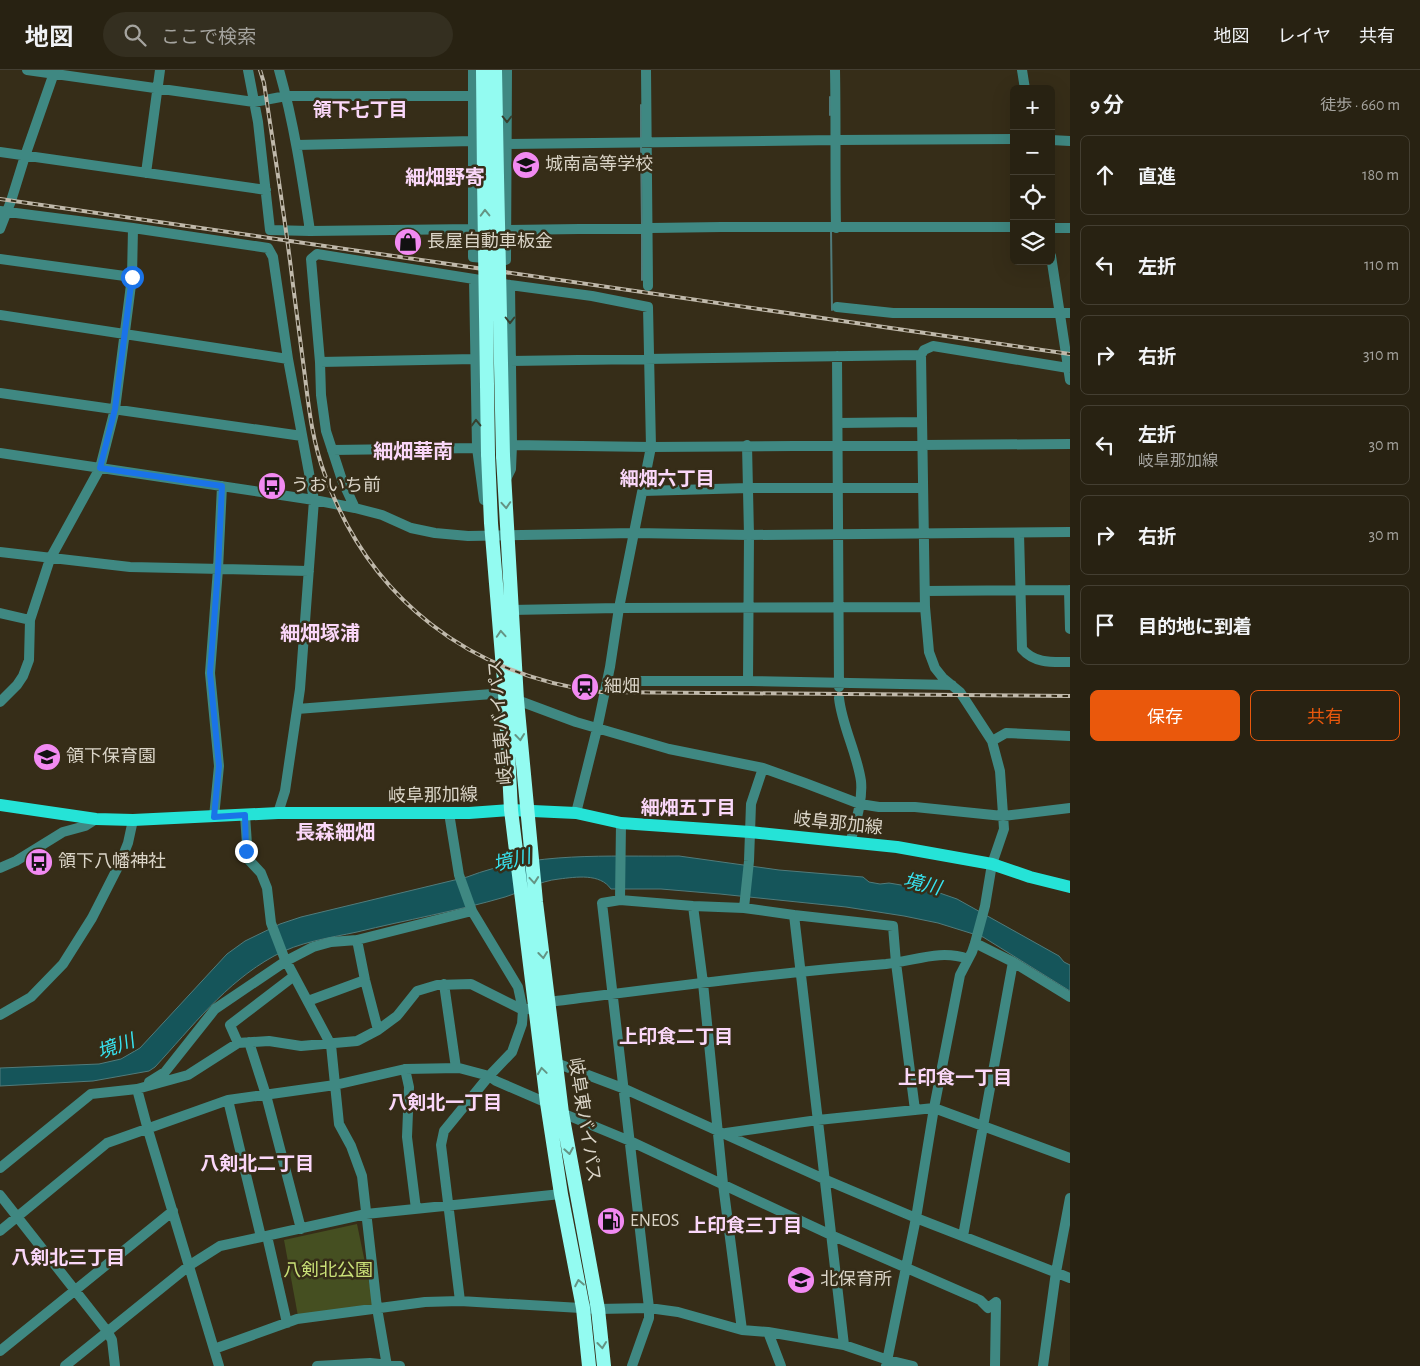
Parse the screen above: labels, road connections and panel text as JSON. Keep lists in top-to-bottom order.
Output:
{
  "streets": {
    "highway": ["岐阜東バイパス"],
    "main road": ["岐阜那加線"]
  },
  "crossings": [
    ["岐阜東バイパス", "岐阜那加線"]
  ],
  "districts": [
    "領下七丁目",
    "細畑野寄",
    "細畑華南",
    "細畑六丁目",
    "細畑塚浦",
    "細畑五丁目",
    "長森細畑",
    "上印食二丁目",
    "上印食一丁目",
    "八剣北一丁目",
    "八剣北二丁目",
    "上印食三丁目",
    "八剣北三丁目"
  ],
  "water": ["境川"],
  "parks": ["八剣北公園"],
  "places": {
    "school or university": ["城南高等学校", "領下保育園", "北保育所"],
    "shop": ["長屋自動車板金"],
    "bus stop": ["うおいち前", "領下八幡神社"],
    "station": ["細畑"],
    "fuel station": ["ENEOS"]
  },
  "page": {
    "header": "地図",
    "search": "ここで検索",
    "nav": ["地図", "レイヤ", "共有"],
    "heading": ["9 分", "徒歩 · 660 m"],
    "map_buttons": ["+", "−"],
    "list": [
      ["直進", "180 m"],
      ["左折", "110 m"],
      ["右折", "310 m"],
      ["左折", "岐阜那加線", "30 m"],
      ["右折", "30 m"],
      "目的地に到着"
    ],
    "buttons": ["保存", "共有"]
  }
}
